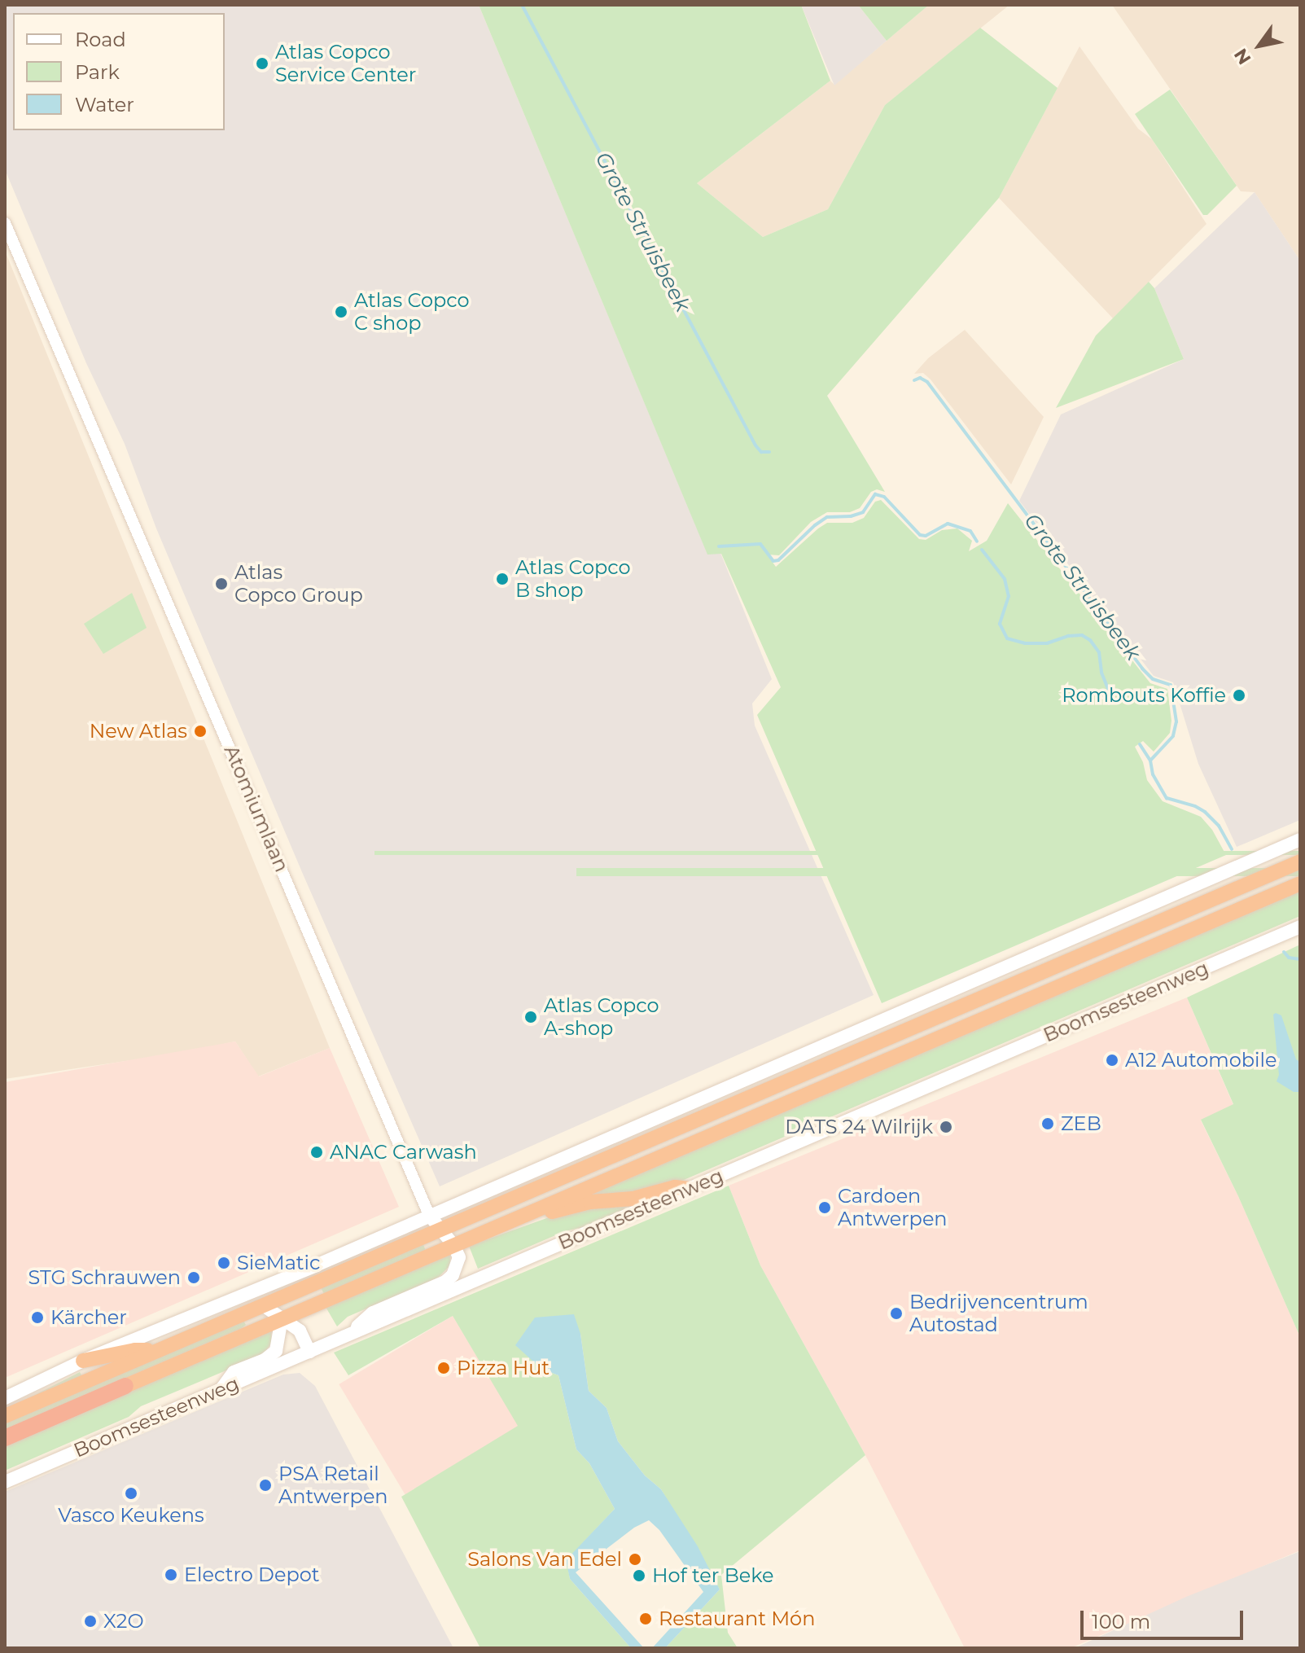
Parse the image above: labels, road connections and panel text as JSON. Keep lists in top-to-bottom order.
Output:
{
  "streets": {
    "main road": ["Atomiumlaan", "Boomsesteenweg"]
  },
  "water": ["Grote Struisbeek"],
  "places": [
    "Atlas Copco Service Center",
    "Atlas Copco C shop",
    "Atlas Copco B shop",
    "Atlas Copco Group",
    "Rombouts Koffie",
    "New Atlas",
    "Atlas Copco A-shop",
    "A12 Automobile",
    "ZEB",
    "DATS 24 Wilrijk",
    "ANAC Carwash",
    "Cardoen Antwerpen",
    "SieMatic",
    "STG Schrauwen",
    "Bedrijvencentrum Autostad",
    "Kärcher",
    "Pizza Hut",
    "PSA Retail Antwerpen",
    "Vasco Keukens",
    "Salons Van Edel",
    "Electro Depot",
    "Hof ter Beke",
    "Restaurant Món",
    "X2O"
  ],
  "legend": ["Road", "Park", "Water"],
  "scale_bar": "100 m",
  "north": "bottom left"
}
